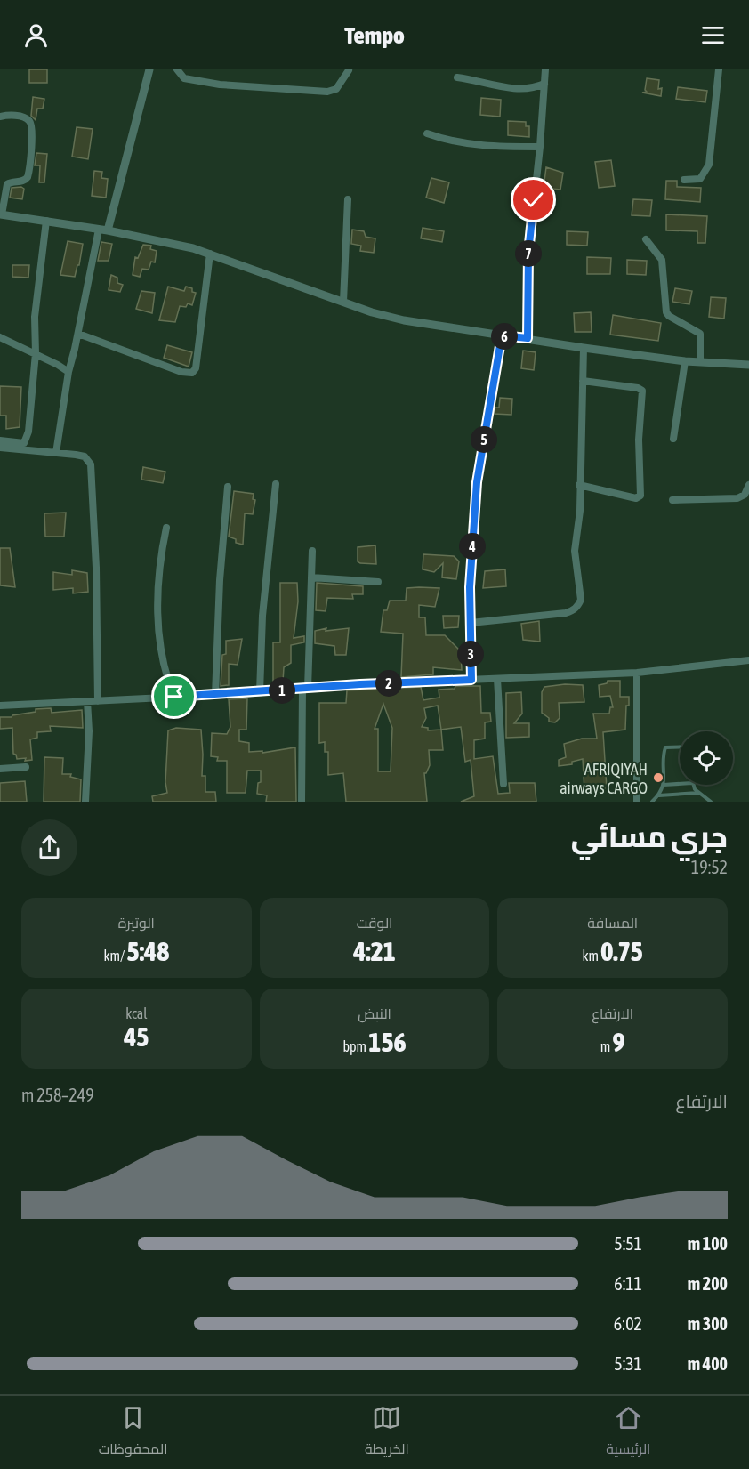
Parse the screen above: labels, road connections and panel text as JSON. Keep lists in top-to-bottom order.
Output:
{
  "places": ["AFRIQIYAH airways CARGO"],
  "page": {
    "header": "Tempo",
    "pins": [
      "7",
      "6",
      "5",
      "4",
      "3",
      "2",
      "1"
    ],
    "heading": ["جري مسائي", "19:52"],
    "stats": [
      ["المسافة", "0.75 km"],
      ["الوقت", "4:21"],
      ["الوتيرة", "5:48 /km"],
      ["الارتفاع", "9 m"],
      ["النبض", "156 bpm"],
      ["kcal", "45"]
    ],
    "chart": ["الارتفاع", "249–258 m"],
    "list": [
      {
        "name": "100 m",
        "note": "5:51"
      },
      {
        "name": "200 m",
        "note": "6:11"
      },
      {
        "name": "300 m",
        "note": "6:02"
      },
      {
        "name": "400 m",
        "note": "5:31"
      }
    ],
    "tabs": ["الرئيسية", "الخريطة", "المحفوظات"]
  }
}
